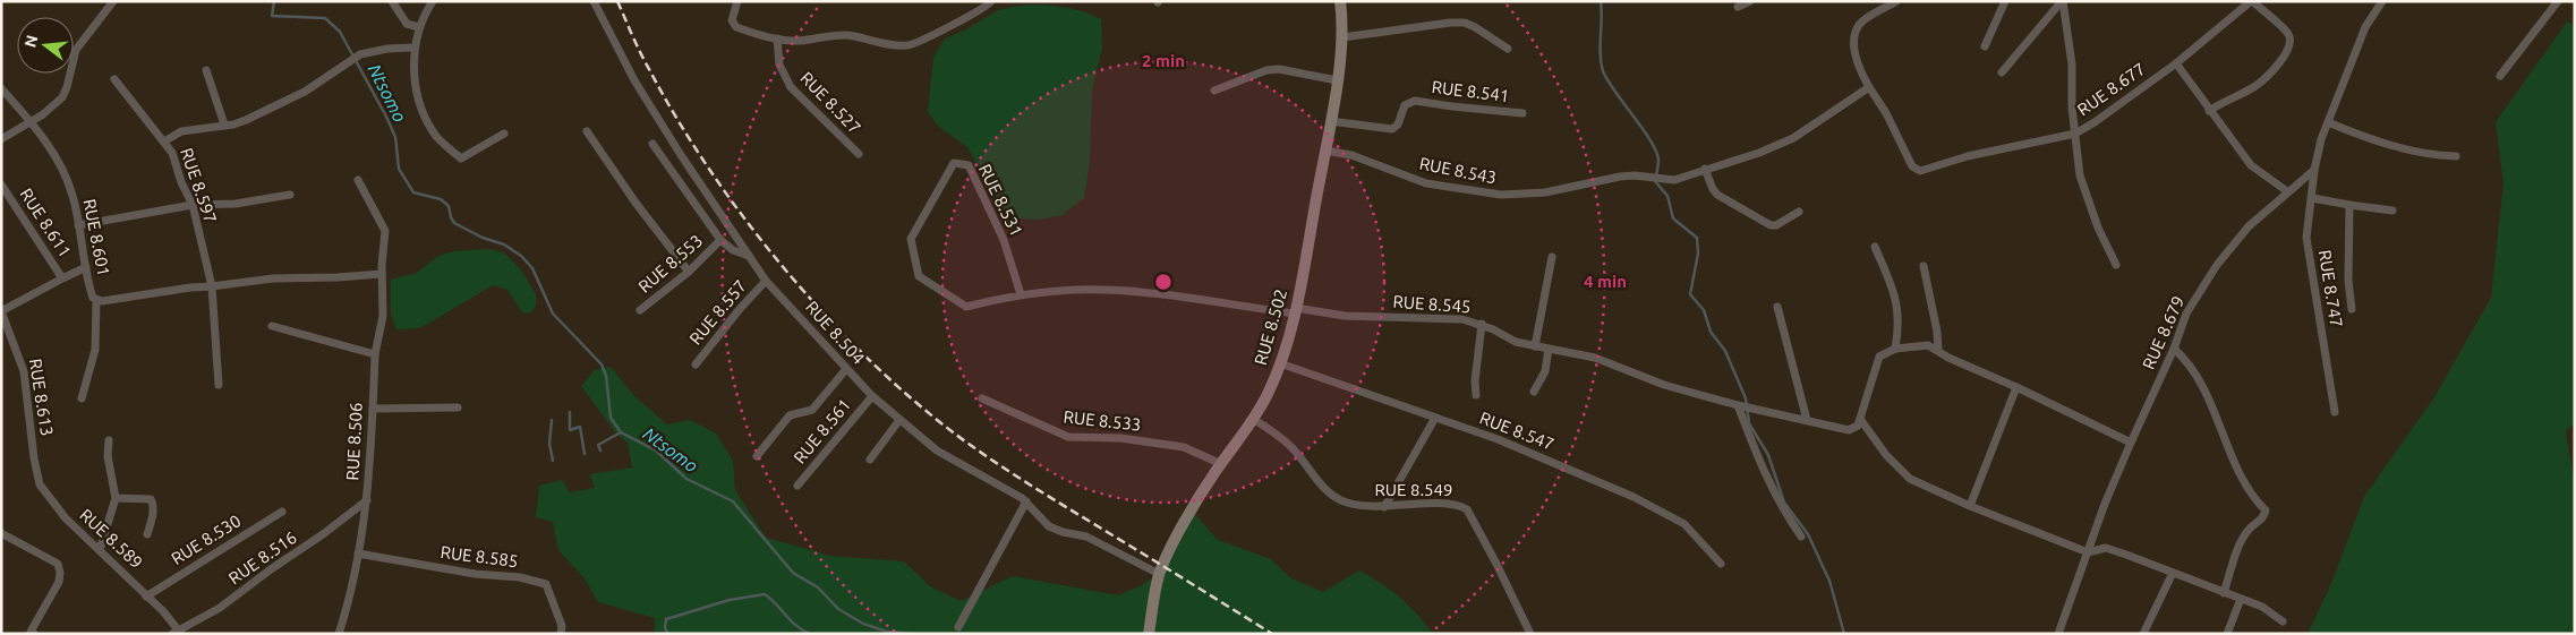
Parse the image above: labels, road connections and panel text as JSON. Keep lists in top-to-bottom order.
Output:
{
  "streets": {
    "main road": ["RUE 8.502"],
    "street": [
      "RUE 8.677",
      "RUE 8.541",
      "RUE 8.527",
      "RUE 8.543",
      "RUE 8.597",
      "RUE 8.531",
      "RUE 8.611",
      "RUE 8.601",
      "RUE 8.553",
      "RUE 8.747",
      "RUE 8.545",
      "RUE 8.557",
      "RUE 8.504",
      "RUE 8.679",
      "RUE 8.613",
      "RUE 8.533",
      "RUE 8.561",
      "RUE 8.547",
      "RUE 8.506",
      "RUE 8.549",
      "RUE 8.589",
      "RUE 8.530",
      "RUE 8.585",
      "RUE 8.516"
    ]
  },
  "crossings": [
    ["RUE 8.677", "RUE 8.543"],
    ["RUE 8.541", "RUE 8.502"],
    ["RUE 8.543", "RUE 8.502"],
    ["RUE 8.597", "RUE 8.601"],
    ["RUE 8.531", "RUE 8.545"],
    ["RUE 8.531", "RUE 8.502"],
    ["RUE 8.611", "RUE 8.613"],
    ["RUE 8.601", "RUE 8.506"],
    ["RUE 8.747", "RUE 8.679"],
    ["RUE 8.545", "RUE 8.502"],
    ["RUE 8.557", "RUE 8.504"],
    ["RUE 8.502", "RUE 8.504"],
    ["RUE 8.502", "RUE 8.533"],
    ["RUE 8.502", "RUE 8.547"],
    ["RUE 8.502", "RUE 8.549"],
    ["RUE 8.504", "RUE 8.561"],
    ["RUE 8.613", "RUE 8.589"],
    ["RUE 8.506", "RUE 8.585"],
    ["RUE 8.506", "RUE 8.516"],
    ["RUE 8.589", "RUE 8.530"],
    ["RUE 8.589", "RUE 8.516"]
  ],
  "water": ["Ntsomo"],
  "north": "left",
  "rings": ["2 min", "4 min"]
}
